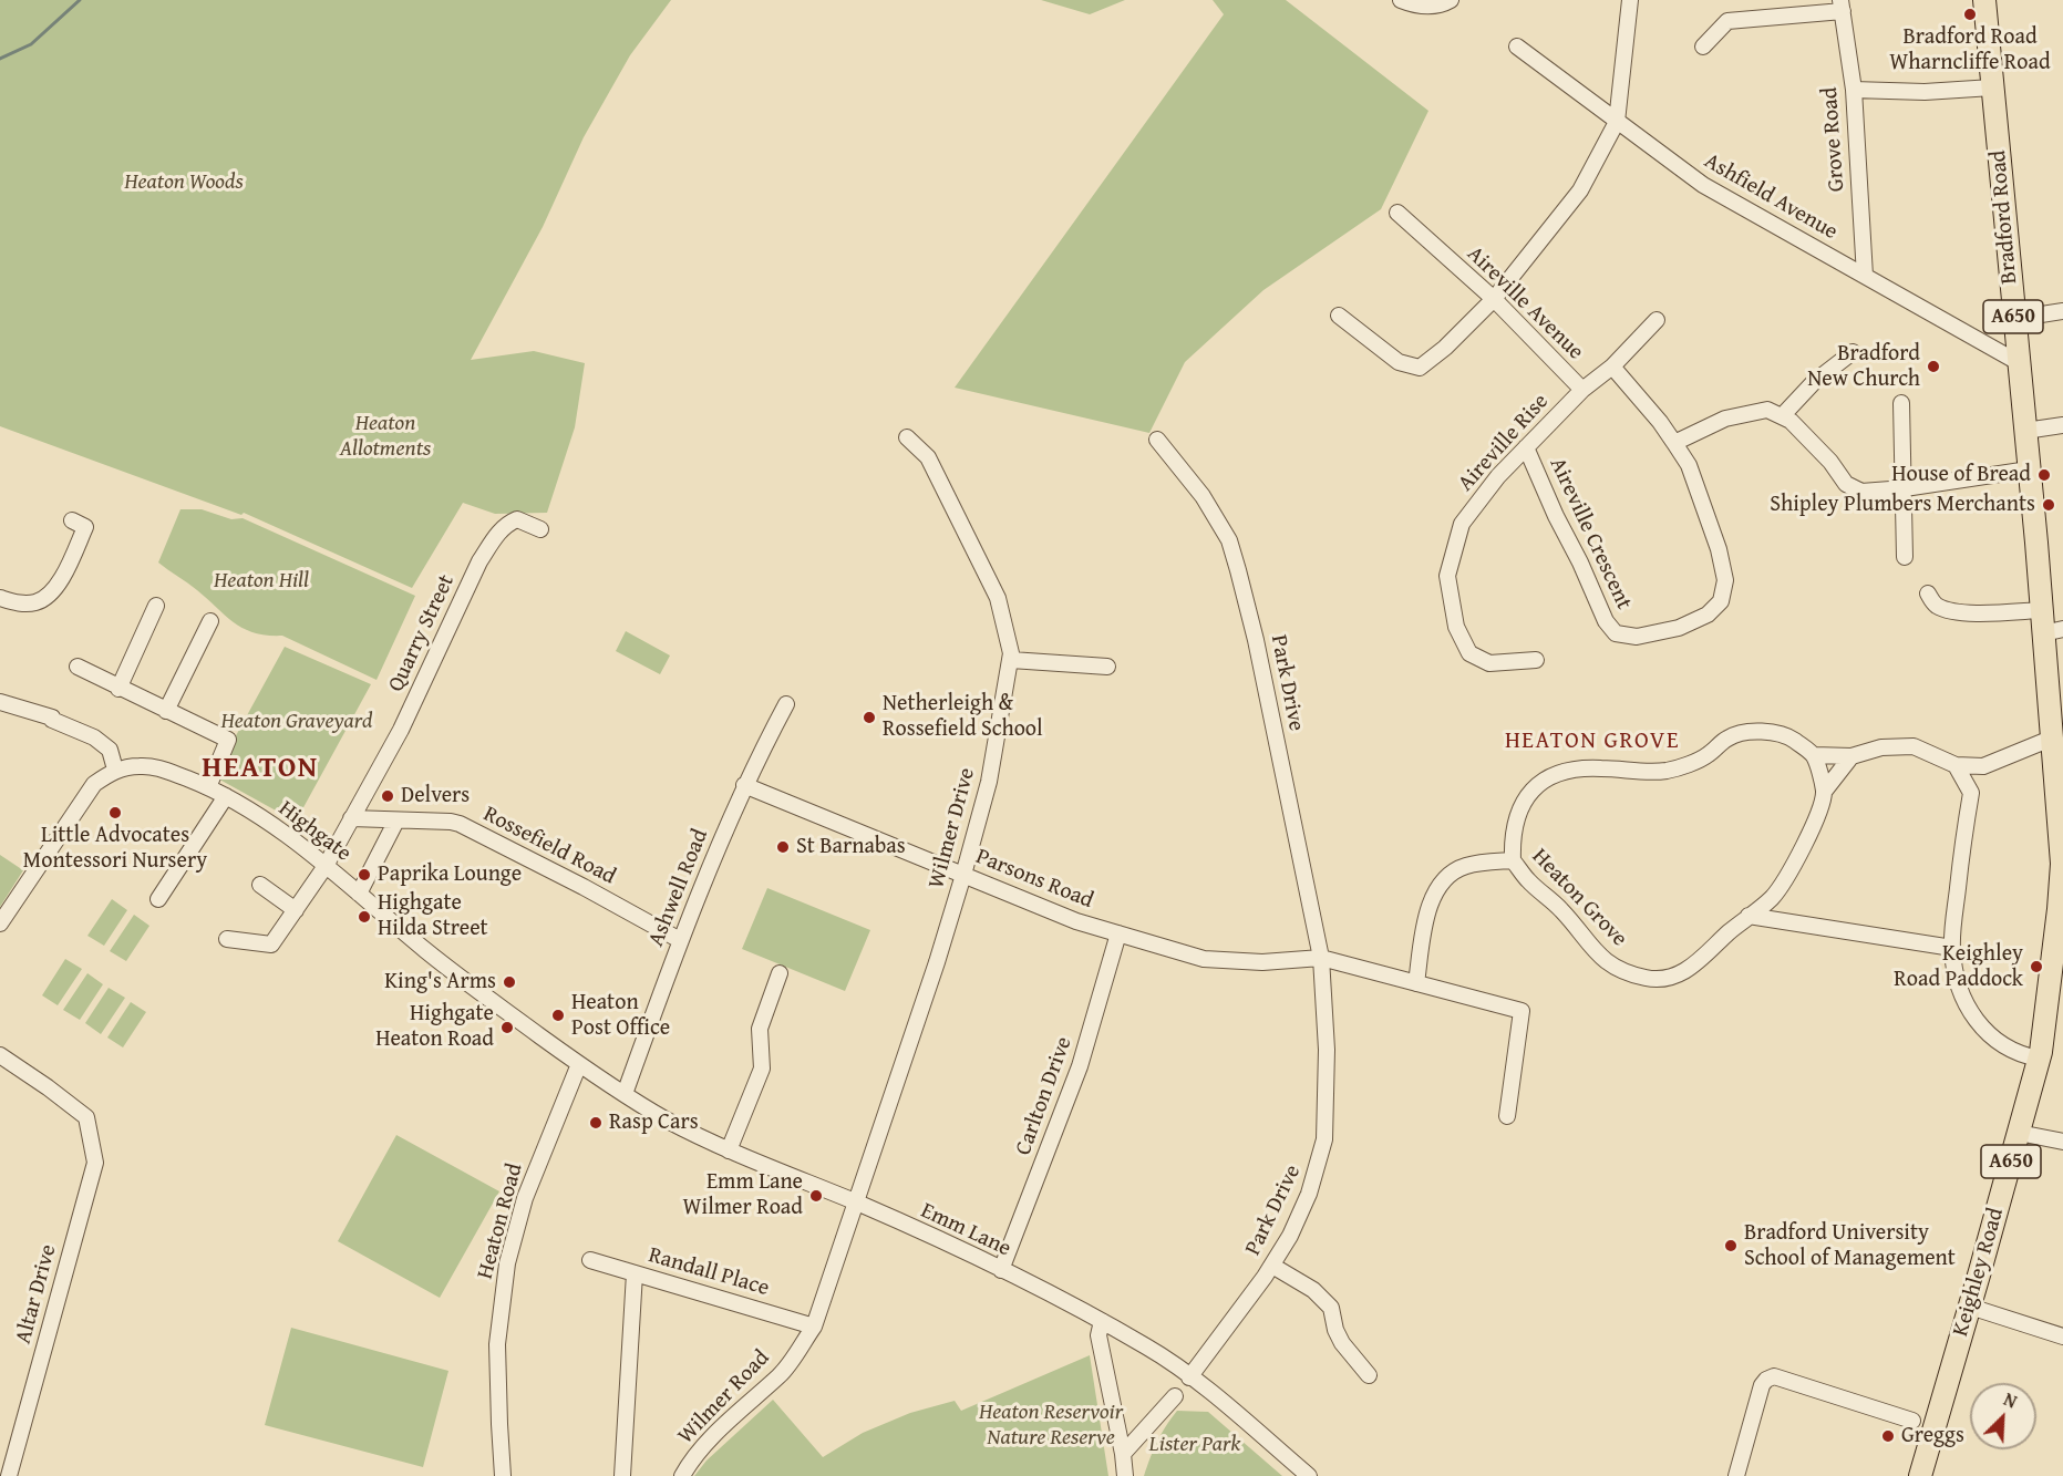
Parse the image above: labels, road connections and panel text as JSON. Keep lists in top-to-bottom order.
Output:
{
  "streets": {
    "highway": ["Bradford Road", "A650", "Keighley Road"],
    "street": [
      "Grove Road",
      "Ashfield Avenue",
      "Aireville Avenue",
      "Aireville Rise",
      "Aireville Crescent",
      "Quarry Street",
      "Park Drive",
      "Wilmer Drive",
      "Highgate",
      "Rossefield Road",
      "Parsons Road",
      "Ashwell Road",
      "Heaton Grove",
      "Carlton Drive",
      "Heaton Road",
      "Emm Lane",
      "Randall Place",
      "Altar Drive",
      "Wilmer Road"
    ]
  },
  "crossings": [
    ["Grove Road", "Ashfield Avenue"],
    ["Ashfield Avenue", "Bradford Road"],
    ["Bradford Road", "Keighley Road"],
    ["Aireville Avenue", "Aireville Rise"],
    ["Aireville Avenue", "Aireville Crescent"],
    ["Aireville Rise", "Aireville Crescent"],
    ["Quarry Street", "Highgate"],
    ["Quarry Street", "Rossefield Road"],
    ["Park Drive", "Parsons Road"],
    ["Park Drive", "Emm Lane"],
    ["Wilmer Drive", "Parsons Road"],
    ["Wilmer Drive", "Emm Lane"],
    ["Wilmer Drive", "Wilmer Road"],
    ["Highgate", "Heaton Road"],
    ["Highgate", "Emm Lane"],
    ["Rossefield Road", "Ashwell Road"],
    ["Parsons Road", "Ashwell Road"],
    ["Parsons Road", "Carlton Drive"],
    ["Ashwell Road", "Emm Lane"],
    ["Carlton Drive", "Emm Lane"],
    ["Heaton Road", "Emm Lane"],
    ["Emm Lane", "Wilmer Road"],
    ["Randall Place", "Wilmer Road"]
  ],
  "districts": ["HEATON GROVE", "HEATON"],
  "parks": [
    "Heaton Woods",
    "Heaton Allotments",
    "Heaton Hill",
    "Heaton Graveyard",
    "Heaton Reservoir Nature Reserve",
    "Lister Park"
  ],
  "places": [
    "Bradford Road Wharncliffe Road",
    "Bradford New Church",
    "House of Bread",
    "Shipley Plumbers Merchants",
    "Netherleigh & Rossefield School",
    "Delvers",
    "Little Advocates Montessori Nursery",
    "St Barnabas",
    "Paprika Lounge",
    "Highgate Hilda Street",
    "Keighley Road Paddock",
    "King's Arms",
    "Heaton Post Office",
    "Highgate Heaton Road",
    "Rasp Cars",
    "Emm Lane Wilmer Road",
    "Bradford University School of Management",
    "Greggs"
  ],
  "north": "top right"
}
